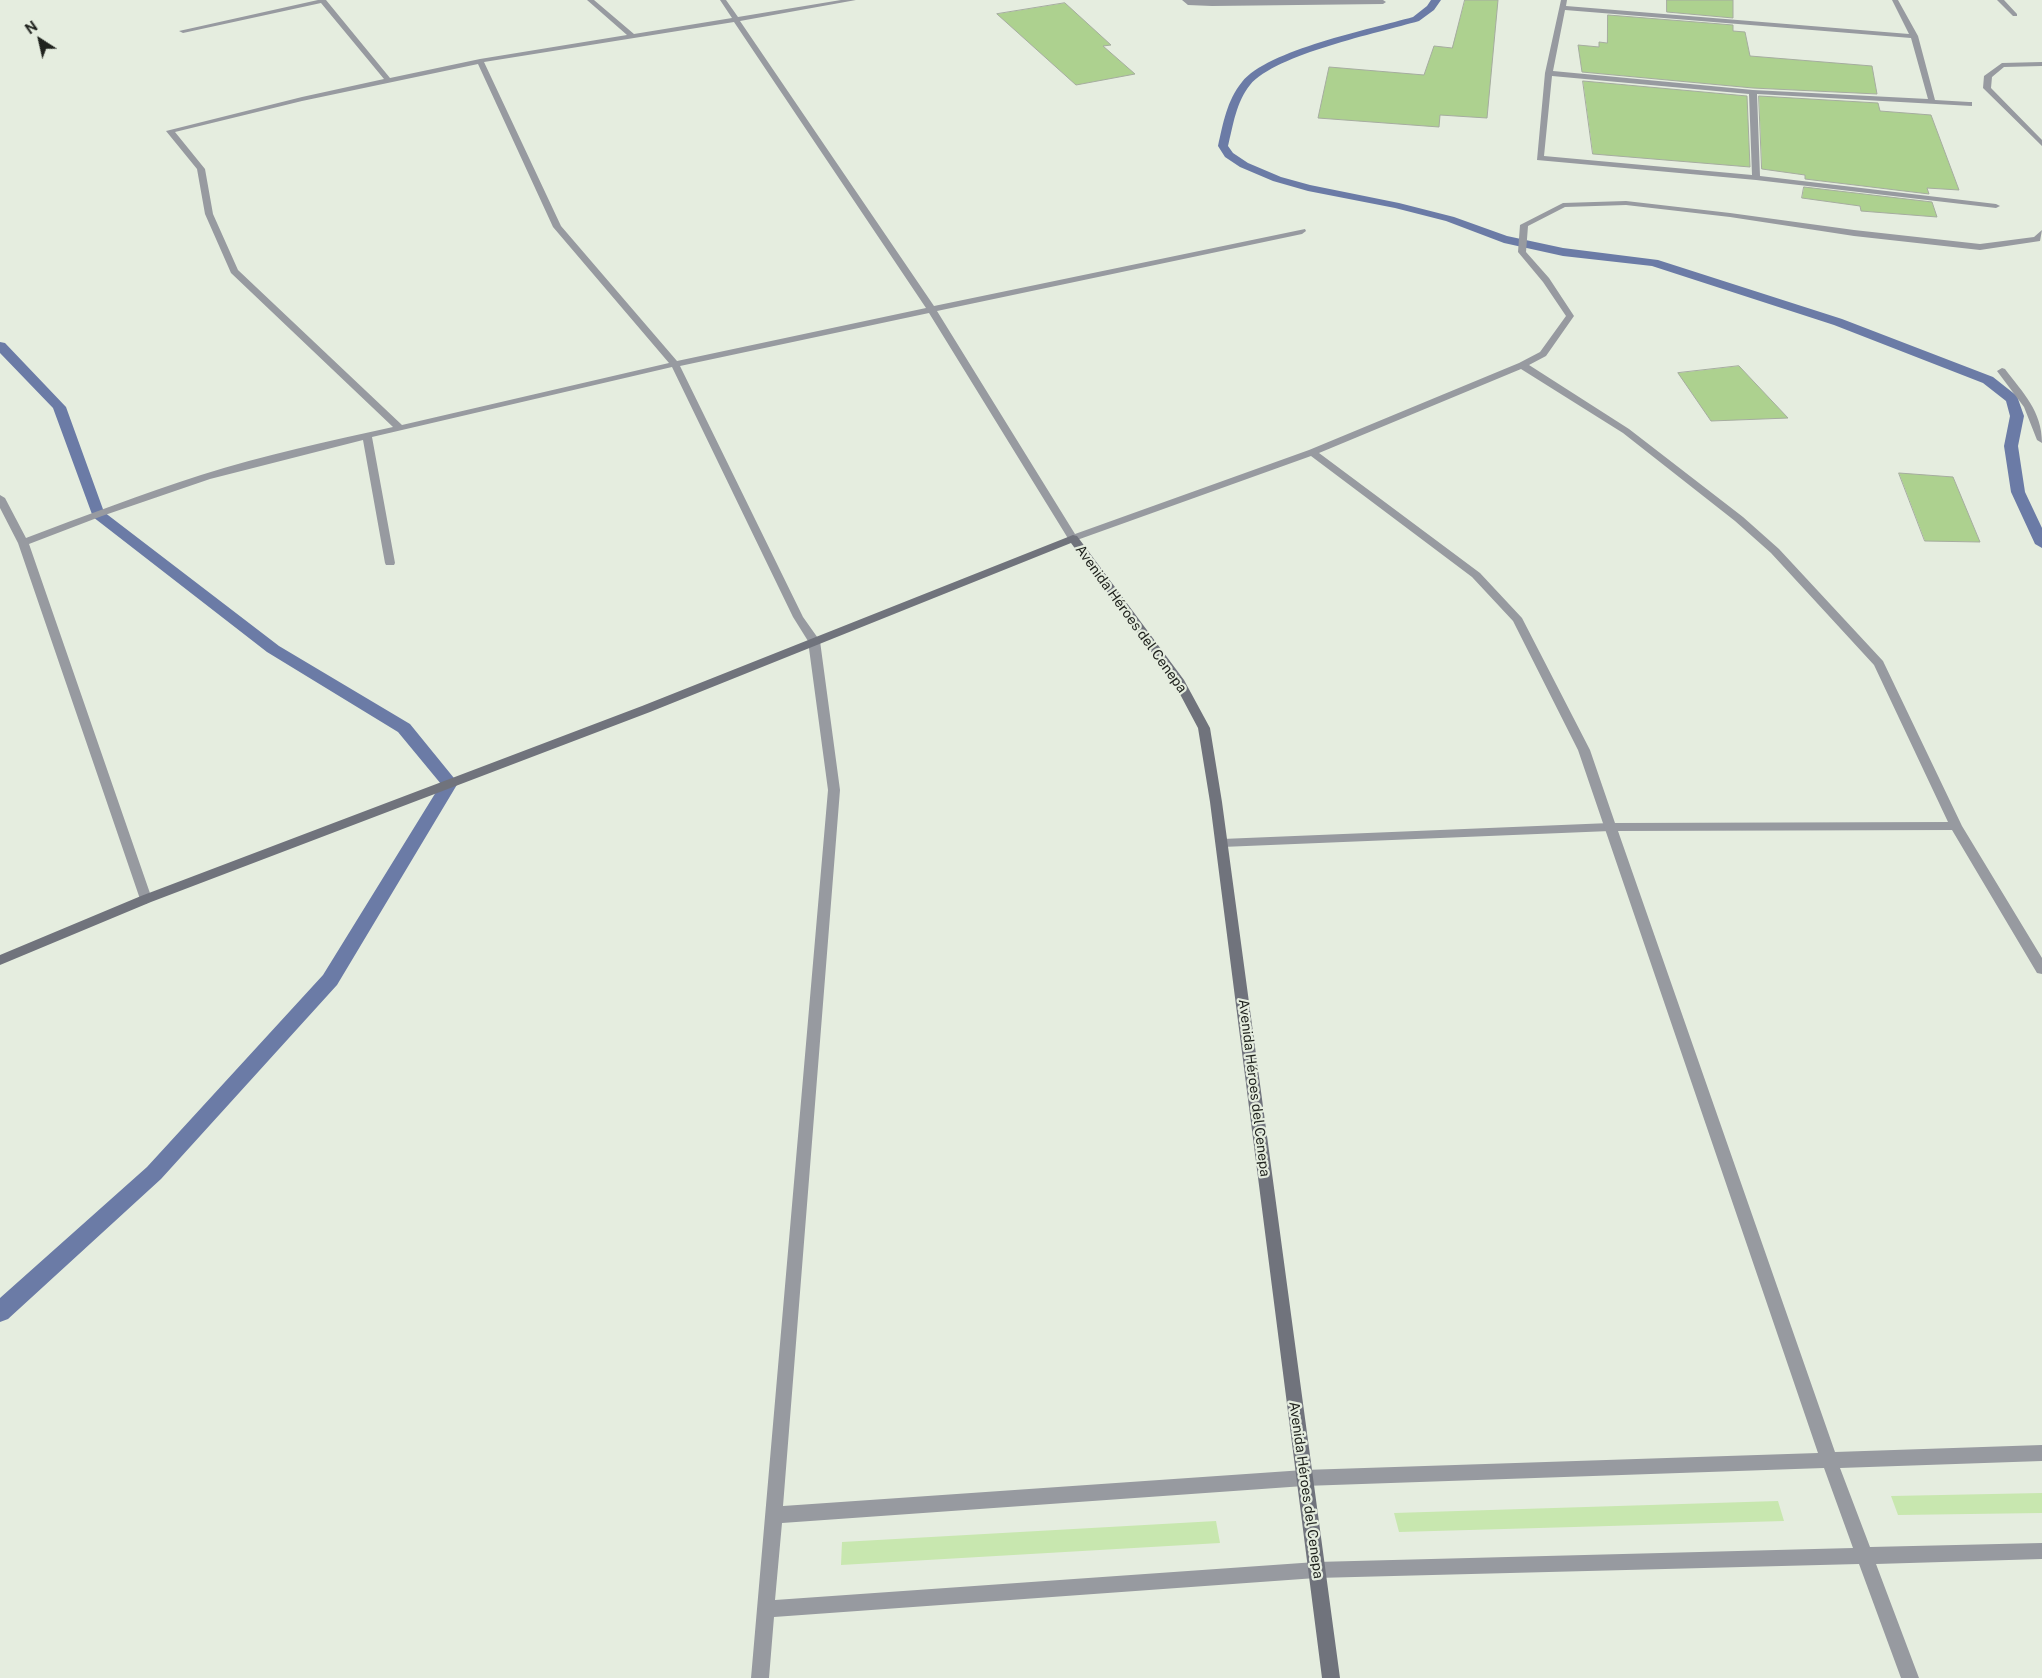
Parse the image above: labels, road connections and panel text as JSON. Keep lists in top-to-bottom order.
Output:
{
  "streets": {
    "street": ["Avenida Héroes del Cenepa"]
  },
  "north": "top left"
}
